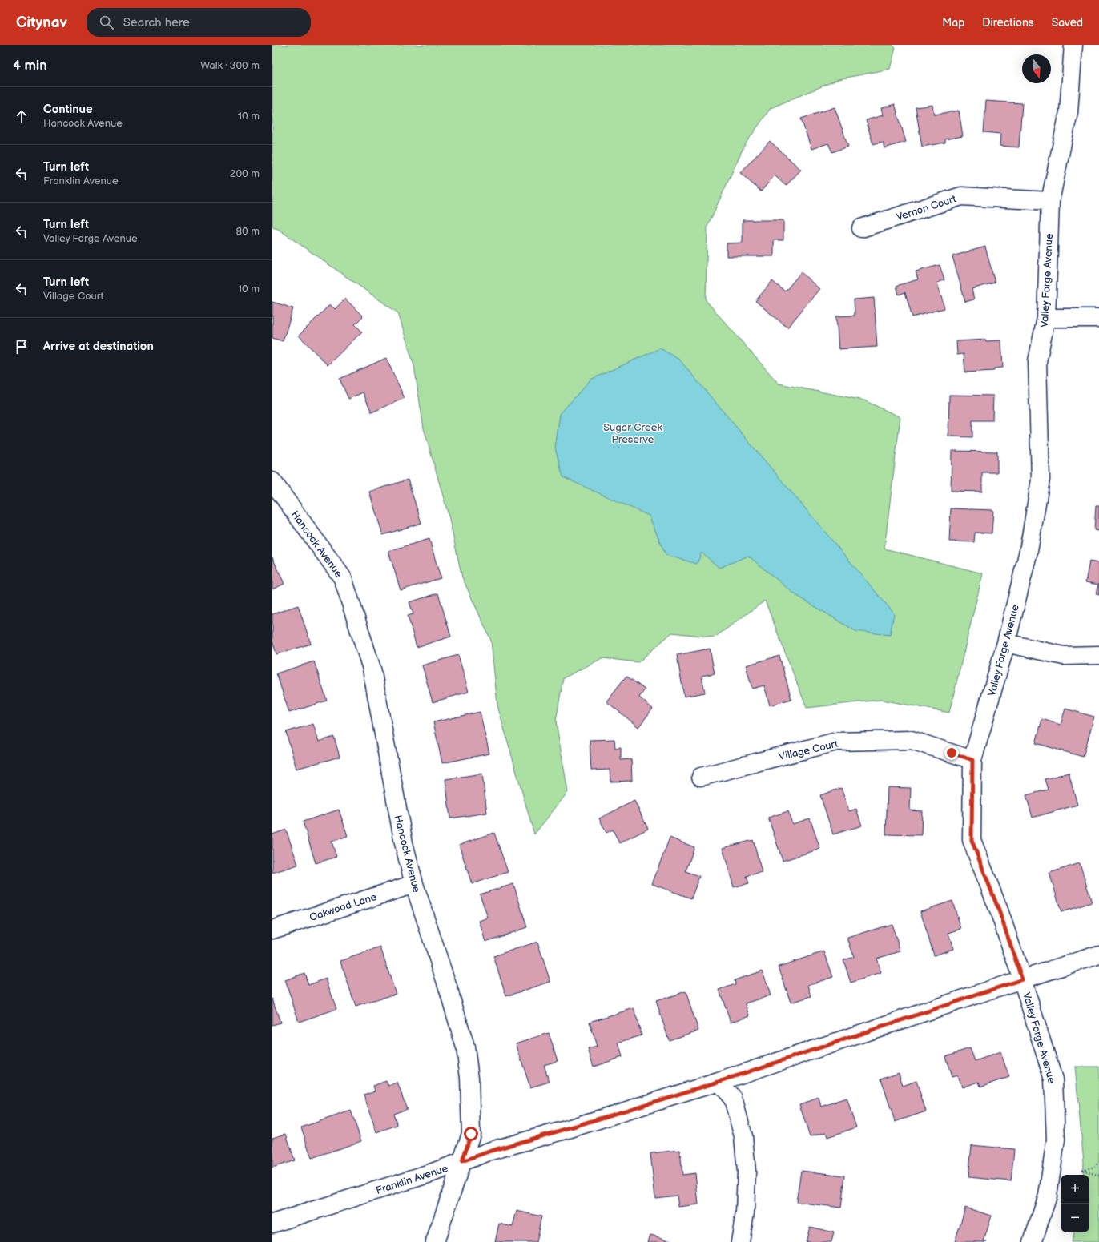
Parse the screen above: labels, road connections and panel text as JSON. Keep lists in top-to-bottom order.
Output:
{
  "streets": {
    "street": [
      "Vernon Court",
      "Valley Forge Avenue",
      "Hancock Avenue",
      "Village Court",
      "Oakwood Lane",
      "Franklin Avenue"
    ]
  },
  "crossings": [
    ["Vernon Court", "Valley Forge Avenue"],
    ["Valley Forge Avenue", "Village Court"],
    ["Valley Forge Avenue", "Franklin Avenue"],
    ["Hancock Avenue", "Oakwood Lane"],
    ["Hancock Avenue", "Franklin Avenue"]
  ],
  "parks": ["Sugar Creek Preserve"],
  "north": "bottom",
  "page": {
    "header": "Citynav",
    "search": "Search here",
    "nav": ["Map", "Directions", "Saved"],
    "heading": ["4 min", "Walk · 300 m"],
    "list": [
      ["Continue", "Hancock Avenue", "10 m"],
      ["Turn left", "Franklin Avenue", "200 m"],
      ["Turn left", "Valley Forge Avenue", "80 m"],
      ["Turn left", "Village Court", "10 m"],
      "Arrive at destination"
    ],
    "map_buttons": ["+", "−"]
  }
}
